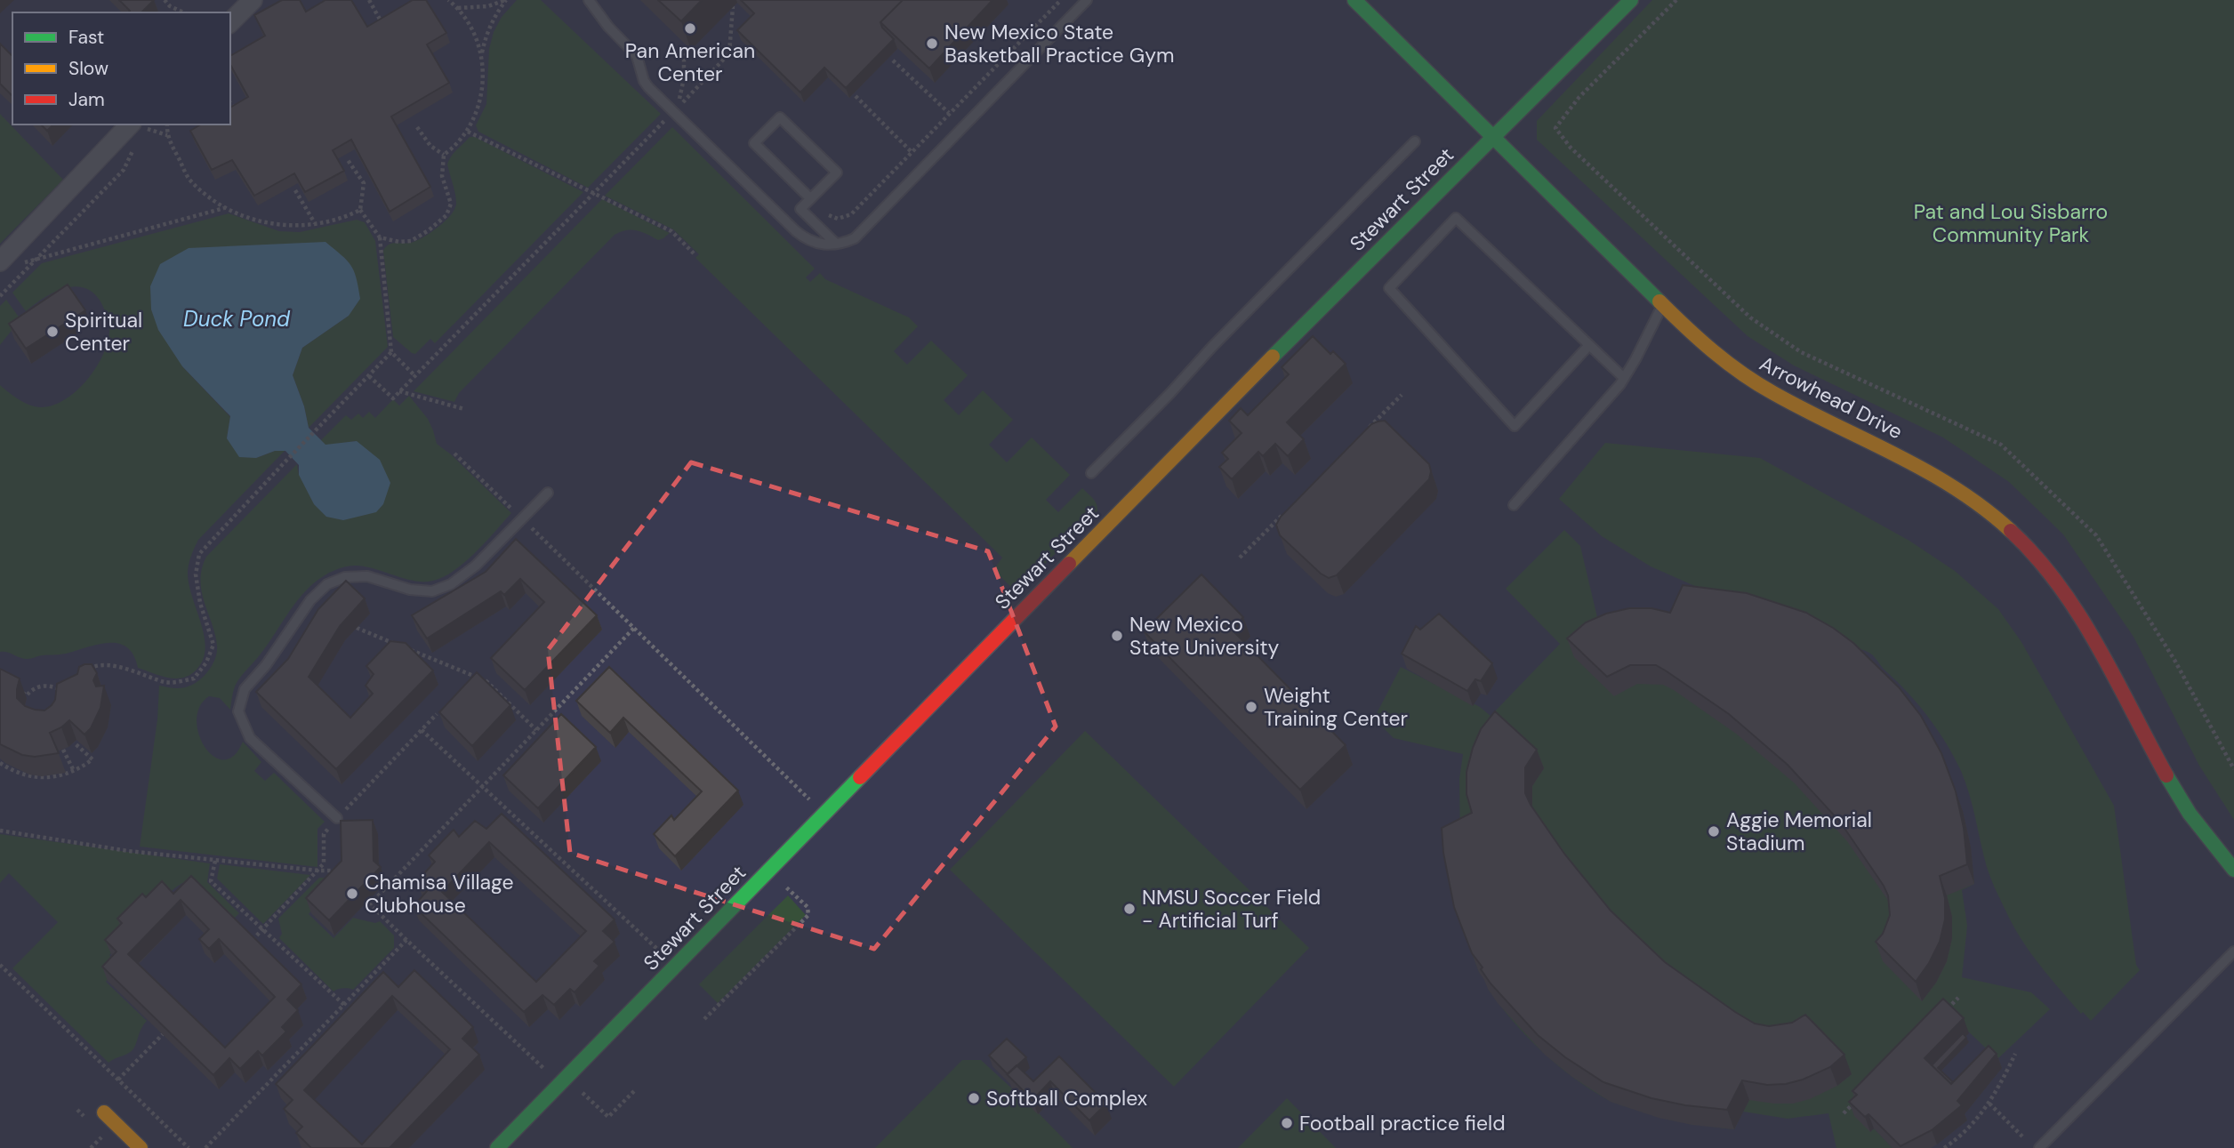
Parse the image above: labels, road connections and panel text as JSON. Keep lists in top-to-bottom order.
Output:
{
  "streets": {
    "street": ["Stewart Street", "Arrowhead Drive"]
  },
  "crossings": [
    ["Stewart Street", "Arrowhead Drive"]
  ],
  "water": ["Duck Pond"],
  "parks": ["Pat and Lou Sisbarro Community Park"],
  "places": [
    "Pan American Center",
    "New Mexico State Basketball Practice Gym",
    "Spiritual Center",
    "New Mexico State University",
    "Weight Training Center",
    "Aggie Memorial Stadium",
    "Chamisa Village Clubhouse",
    "NMSU Soccer Field - Artificial Turf",
    "Softball Complex",
    "Football practice field"
  ],
  "legend": ["Fast", "Slow", "Jam"]
}
